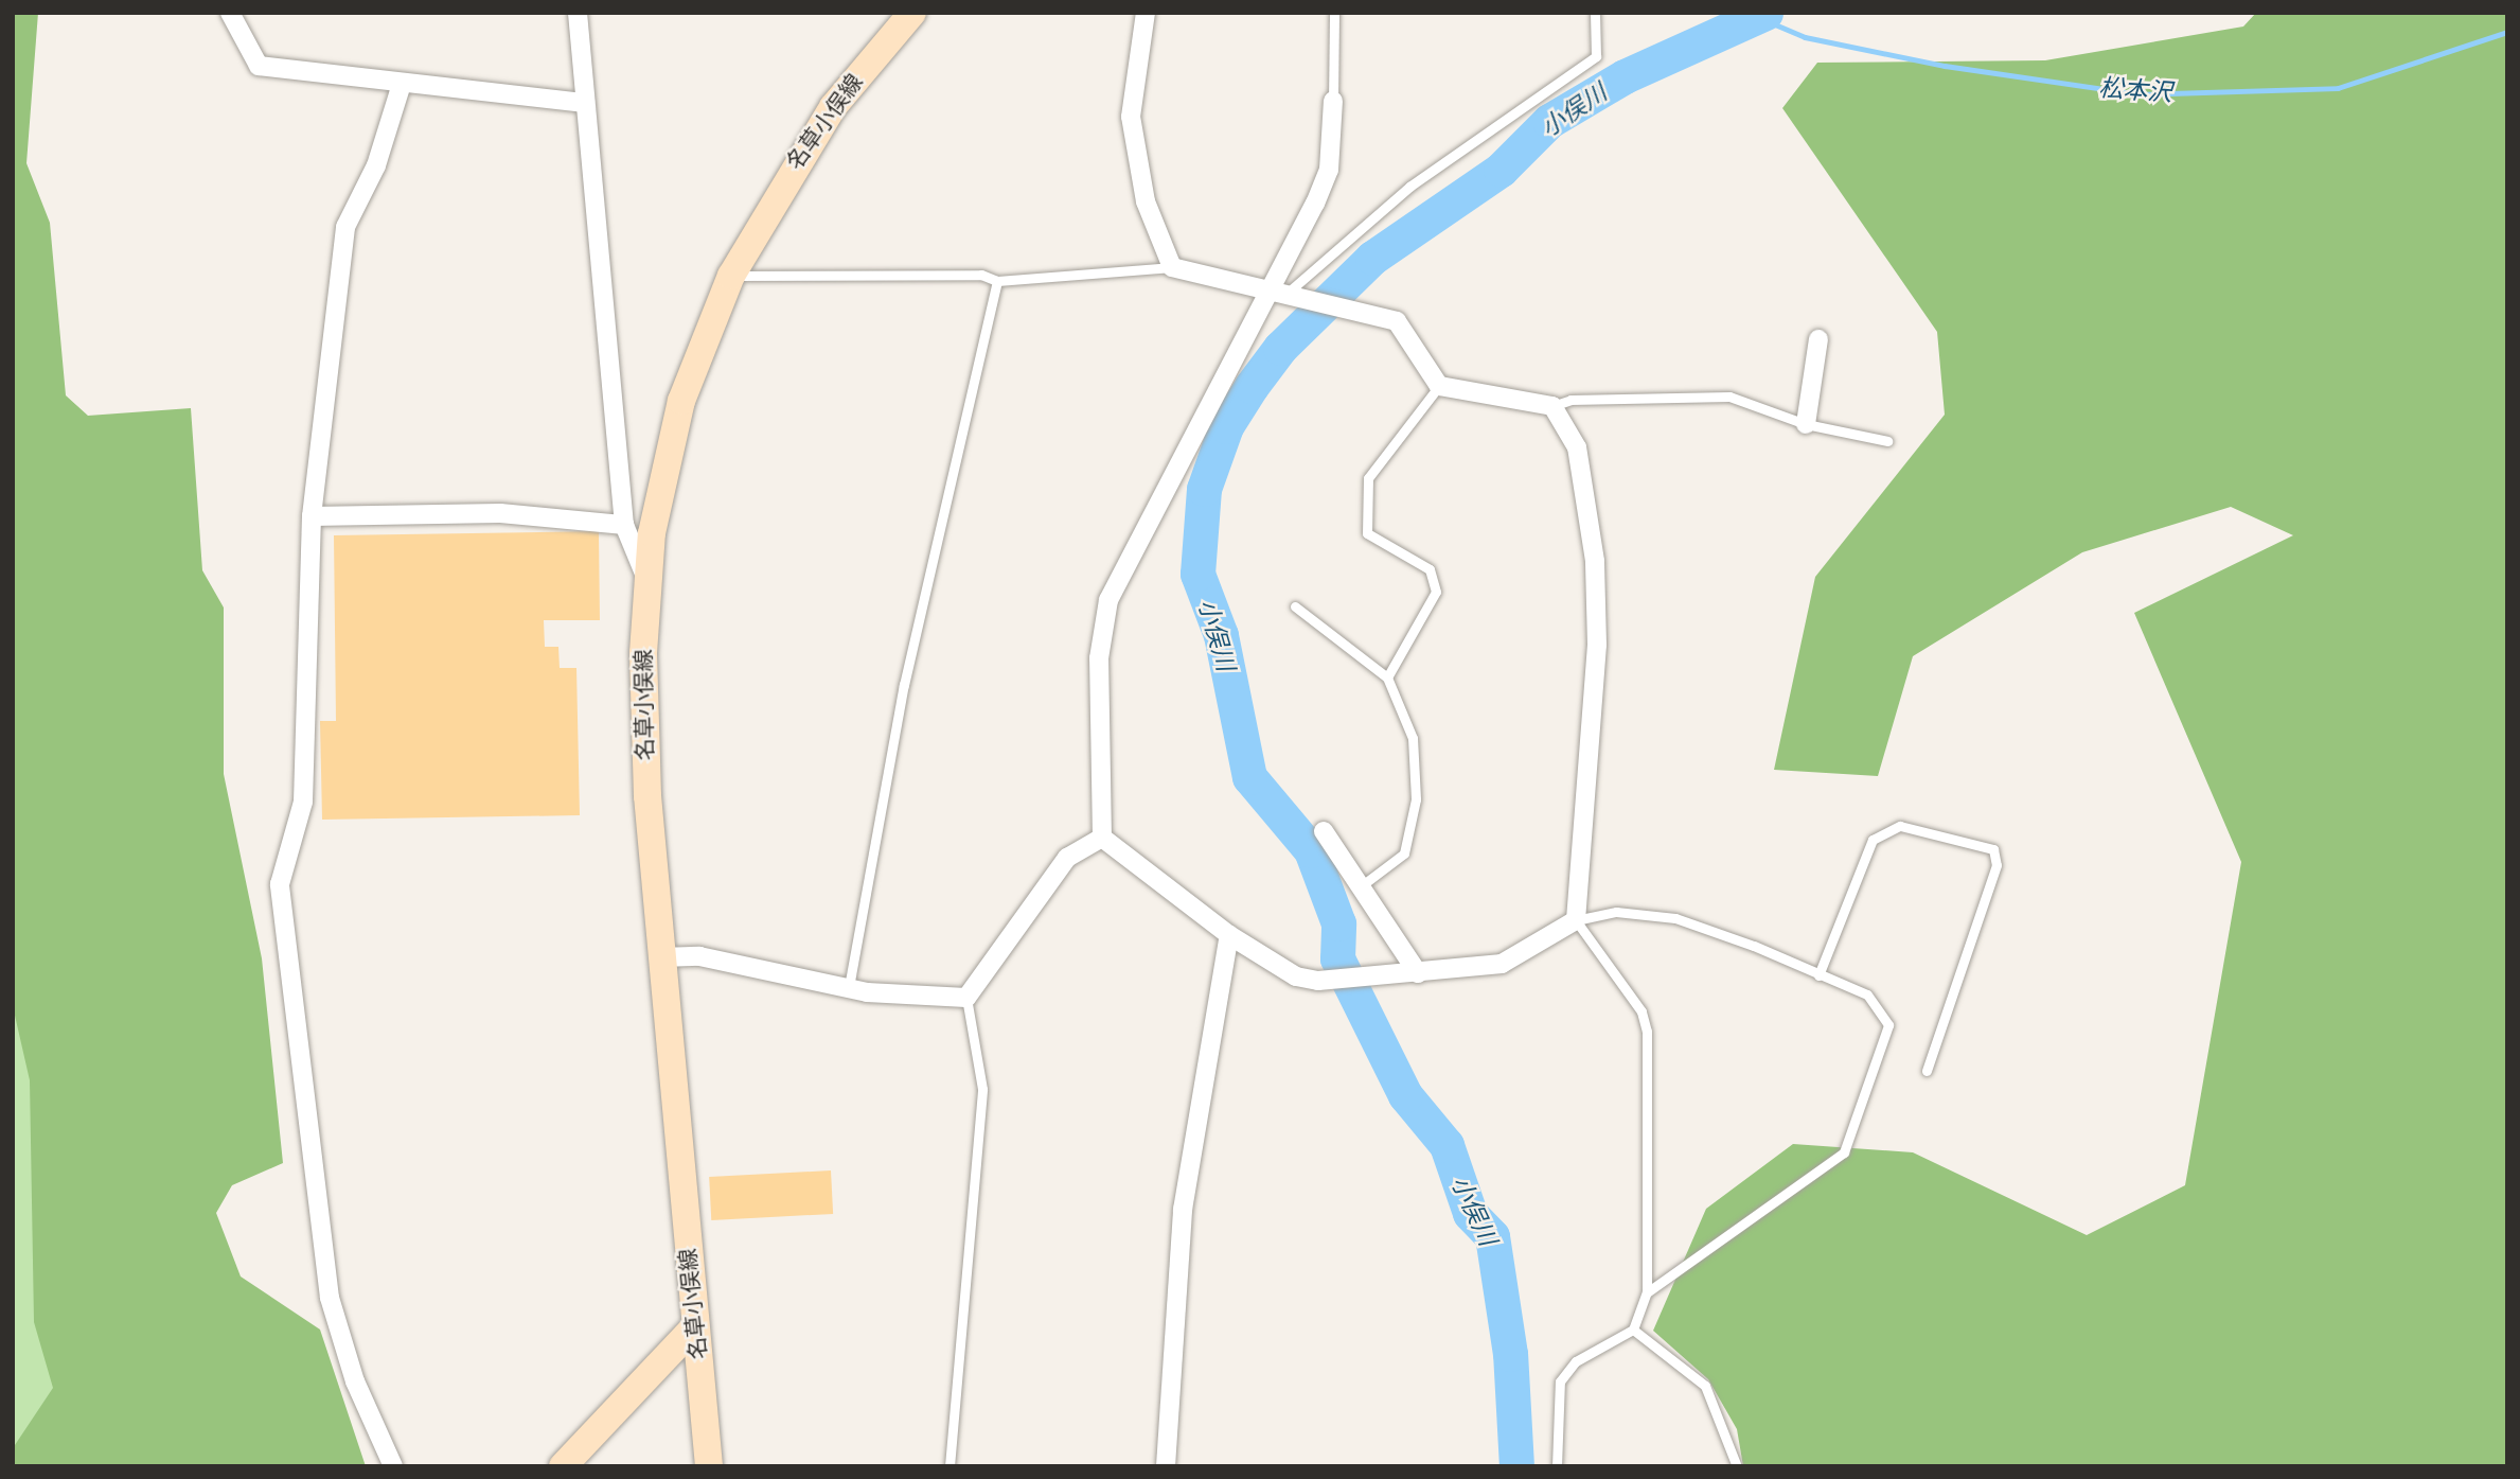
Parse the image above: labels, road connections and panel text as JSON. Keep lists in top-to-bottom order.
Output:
{
  "streets": {
    "main road": ["名草小俣線"]
  },
  "water": ["松本沢", "小俣川"]
}
